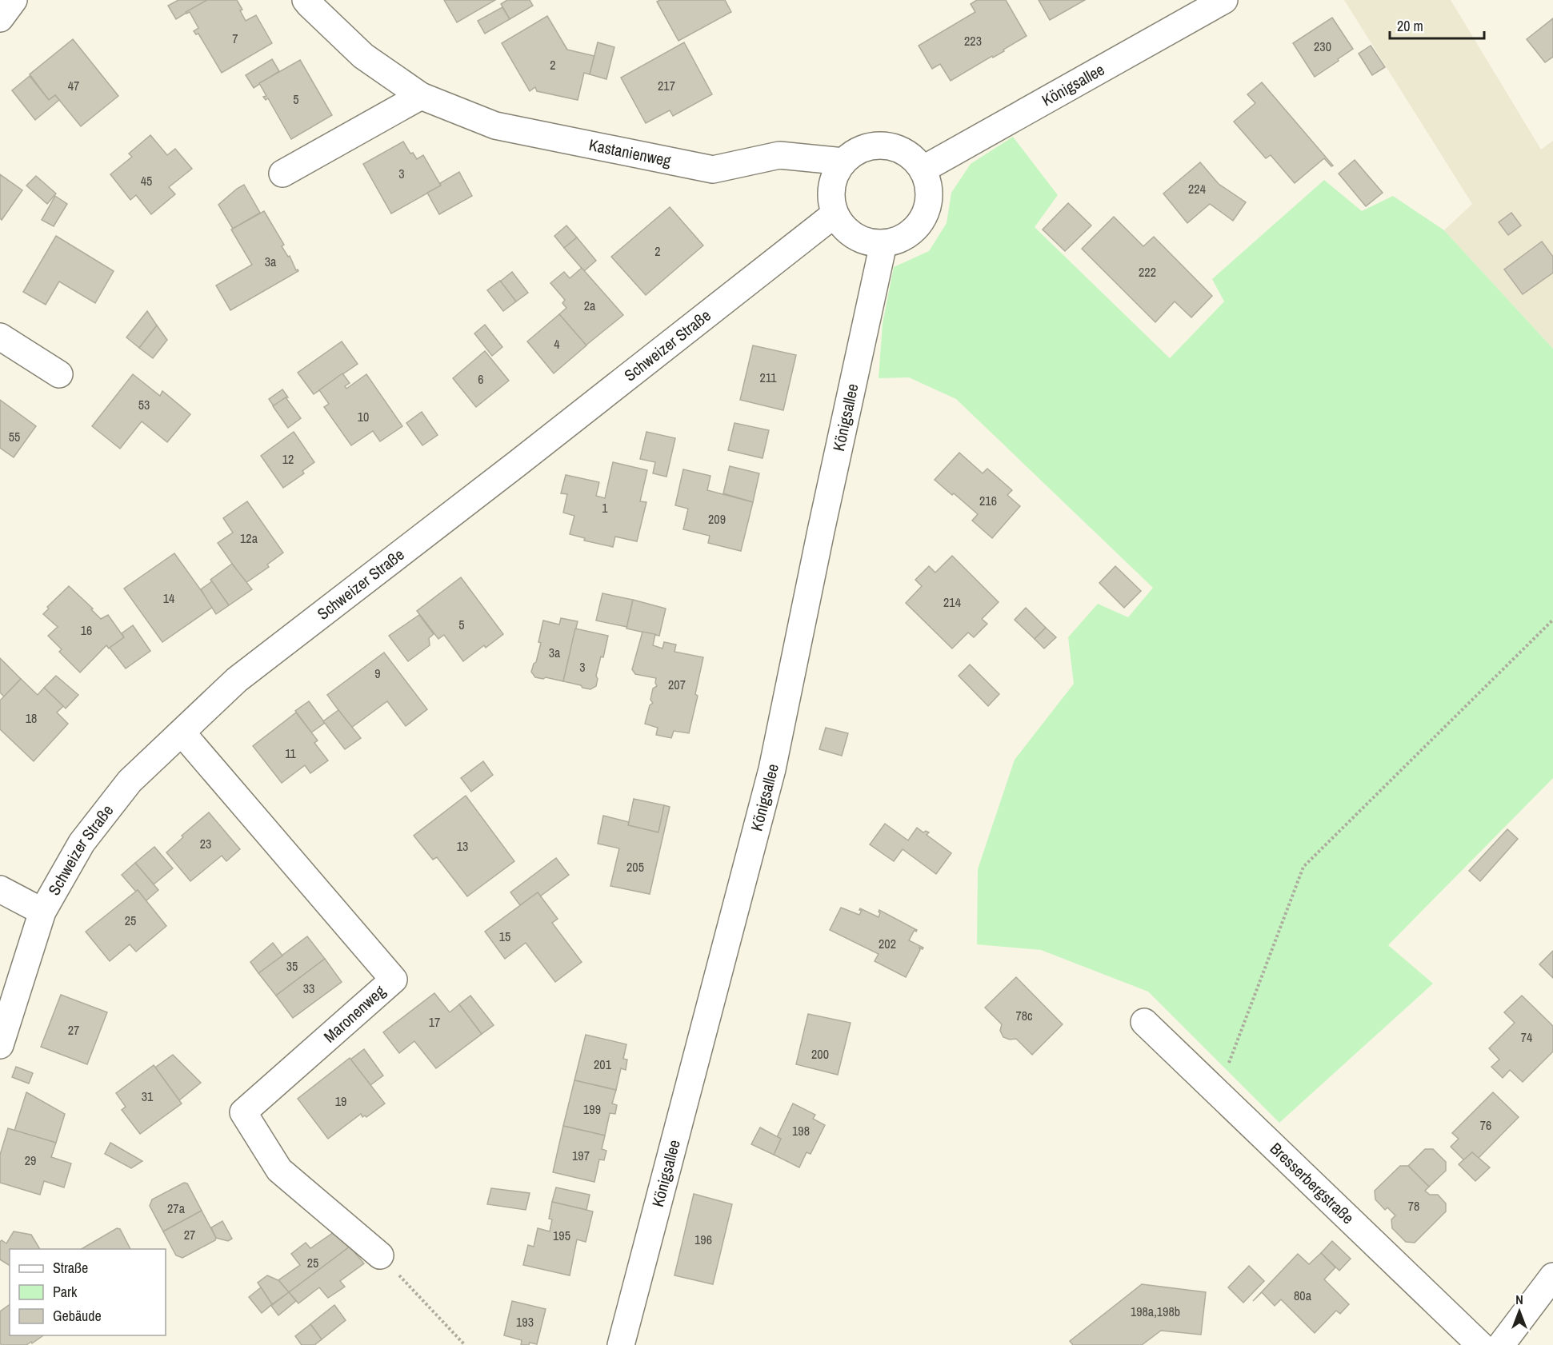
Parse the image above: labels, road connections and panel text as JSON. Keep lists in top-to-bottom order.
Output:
{
  "streets": {
    "street": [
      "Königsallee",
      "Kastanienweg",
      "Schweizer Straße",
      "Maronenweg",
      "Bresserbergstraße"
    ]
  },
  "crossings": [
    ["Königsallee", "Kastanienweg"],
    ["Königsallee", "Schweizer Straße"],
    ["Kastanienweg", "Schweizer Straße"],
    ["Schweizer Straße", "Maronenweg"]
  ],
  "house_numbers": [
    "7",
    "223",
    "230",
    "2",
    "47",
    "217",
    "5",
    "3",
    "45",
    "224",
    "2",
    "3a",
    "222",
    "2a",
    "4",
    "211",
    "6",
    "53",
    "10",
    "55",
    "12",
    "216",
    "1",
    "209",
    "12a",
    "14",
    "214",
    "5",
    "16",
    "3a",
    "3",
    "9",
    "207",
    "18",
    "11",
    "23",
    "13",
    "205",
    "25",
    "15",
    "202",
    "35",
    "33",
    "78c",
    "17",
    "27",
    "74",
    "200",
    "201",
    "31",
    "19",
    "199",
    "76",
    "198",
    "197",
    "29",
    "78",
    "27a",
    "27",
    "195",
    "196",
    "25",
    "80a",
    "198a,198b",
    "193"
  ],
  "legend": ["Straße", "Park", "Gebäude"],
  "scale_bar": "20 m",
  "north": "top"
}
